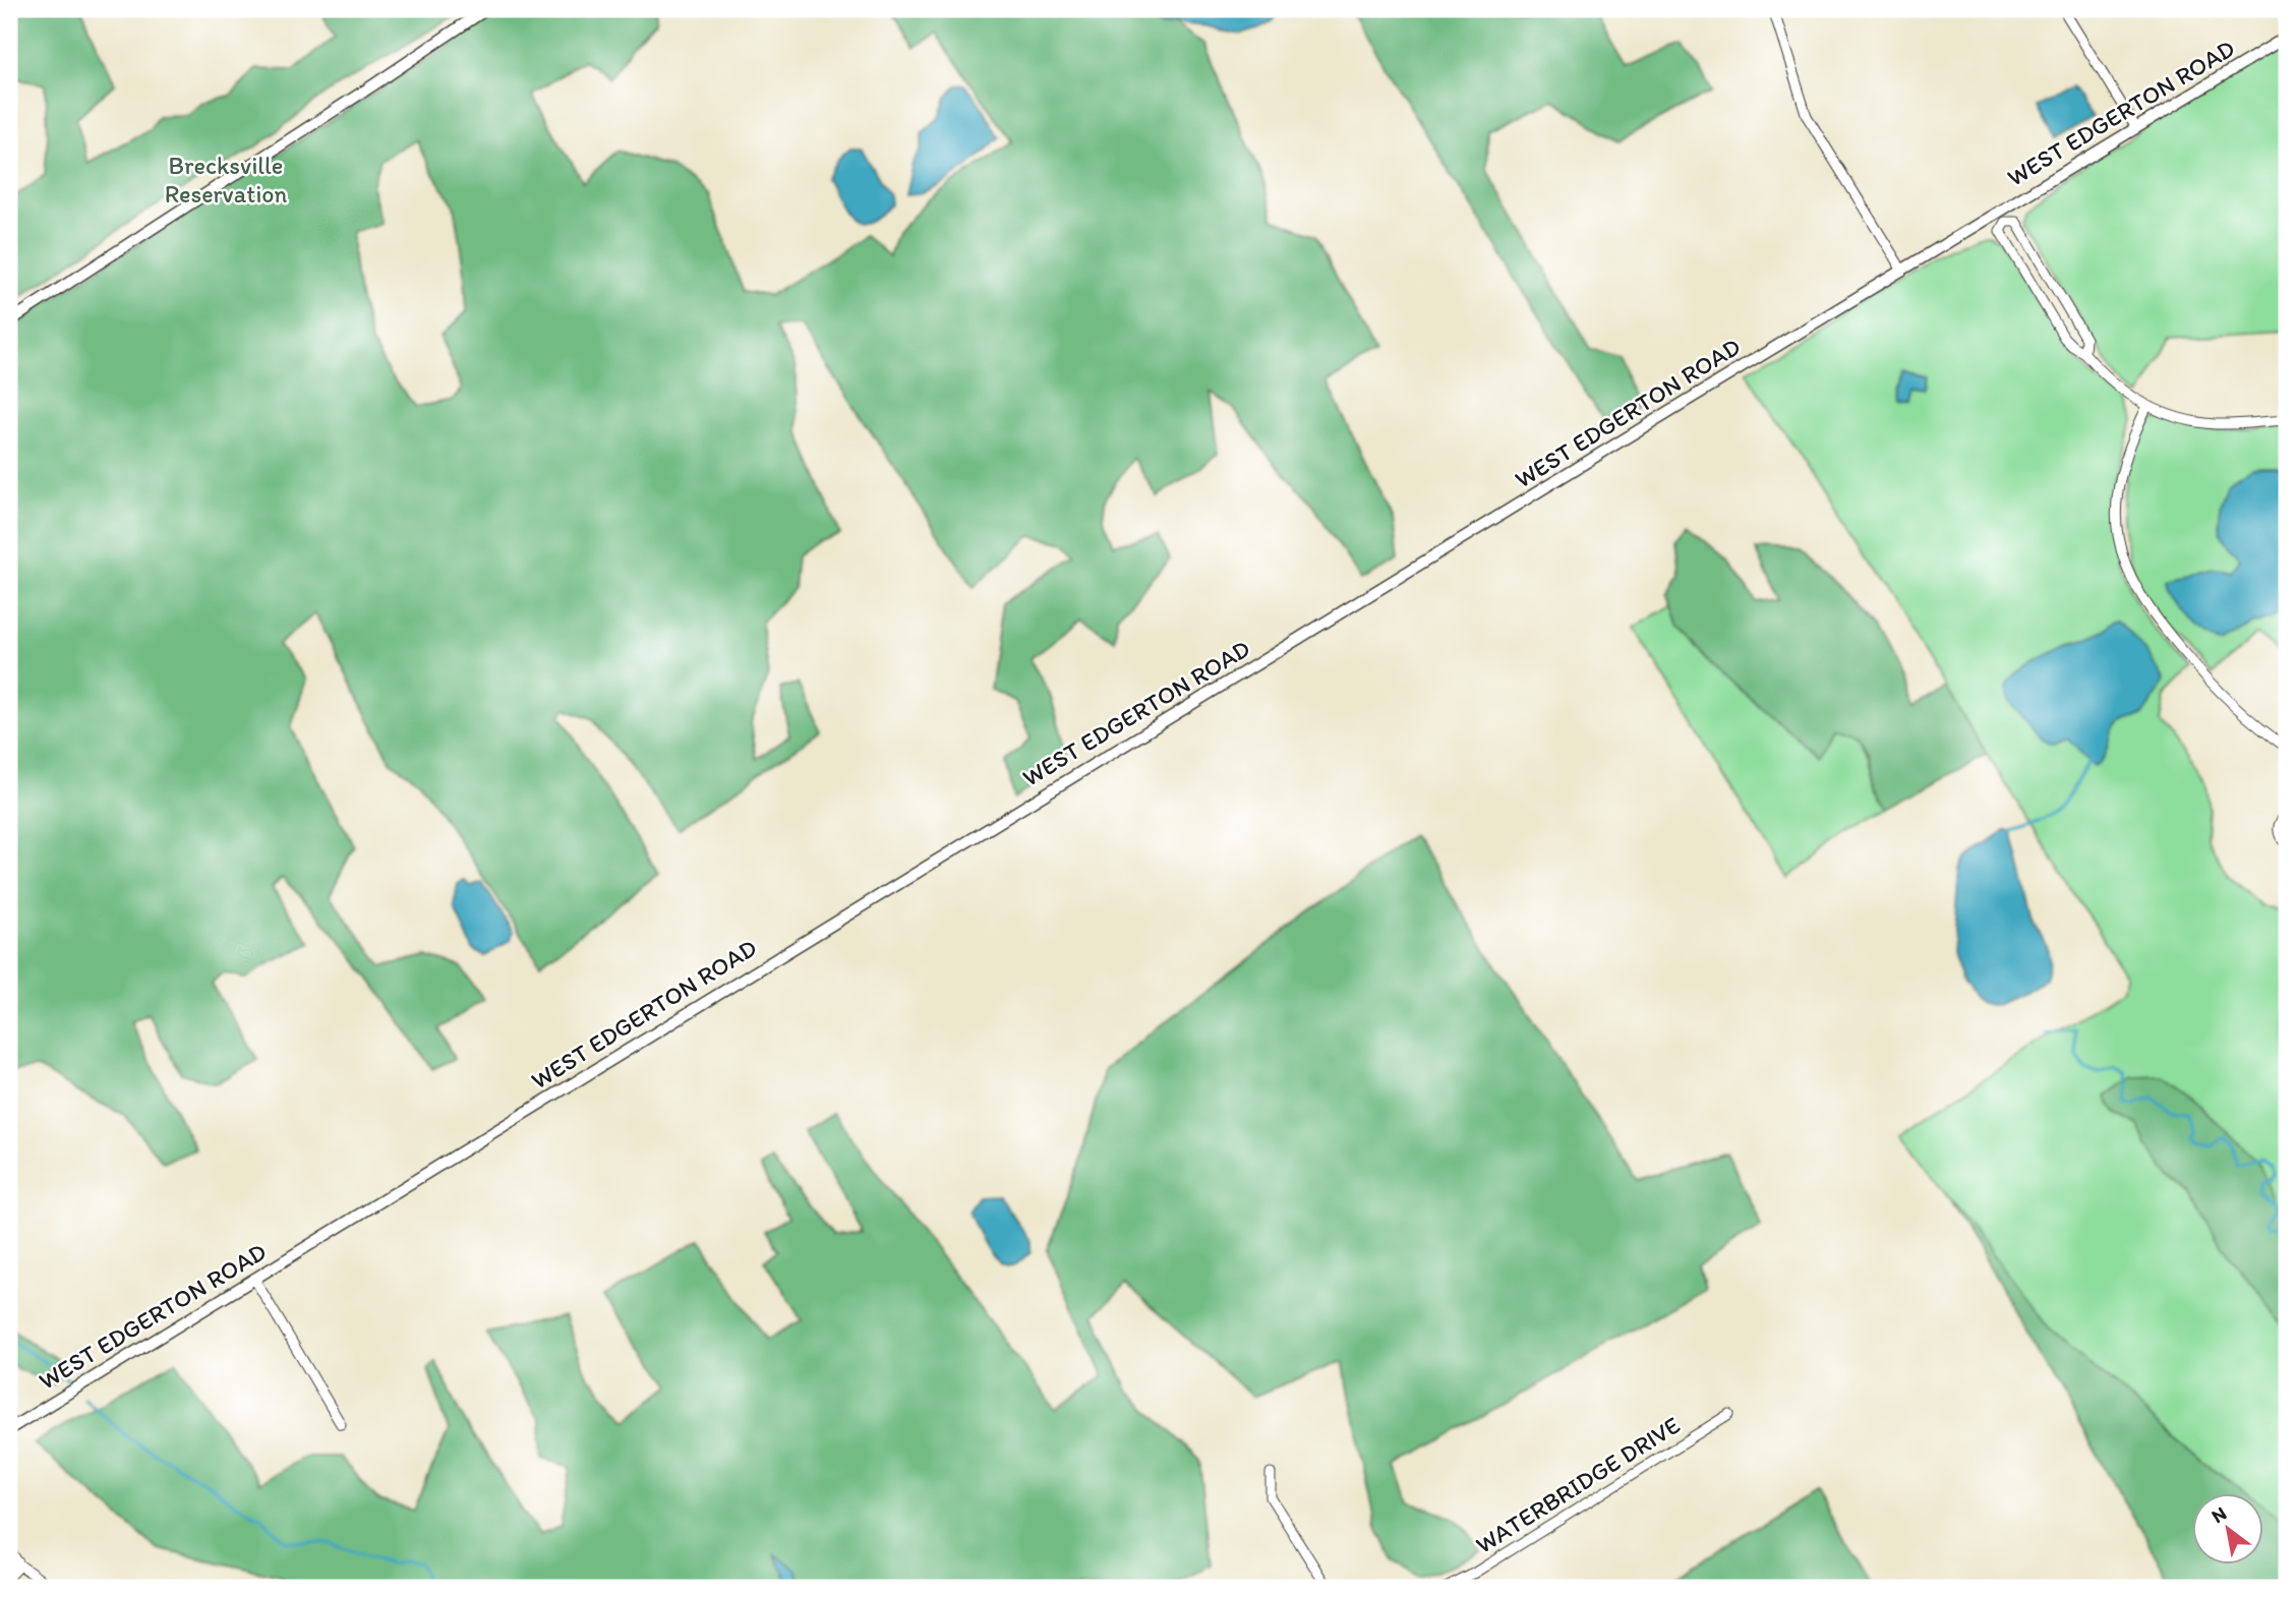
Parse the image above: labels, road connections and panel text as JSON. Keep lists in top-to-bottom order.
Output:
{
  "streets": {
    "street": ["WEST EDGERTON ROAD", "WATERBRIDGE DRIVE"]
  },
  "parks": ["Brecksville Reservation"],
  "north": "top left"
}
